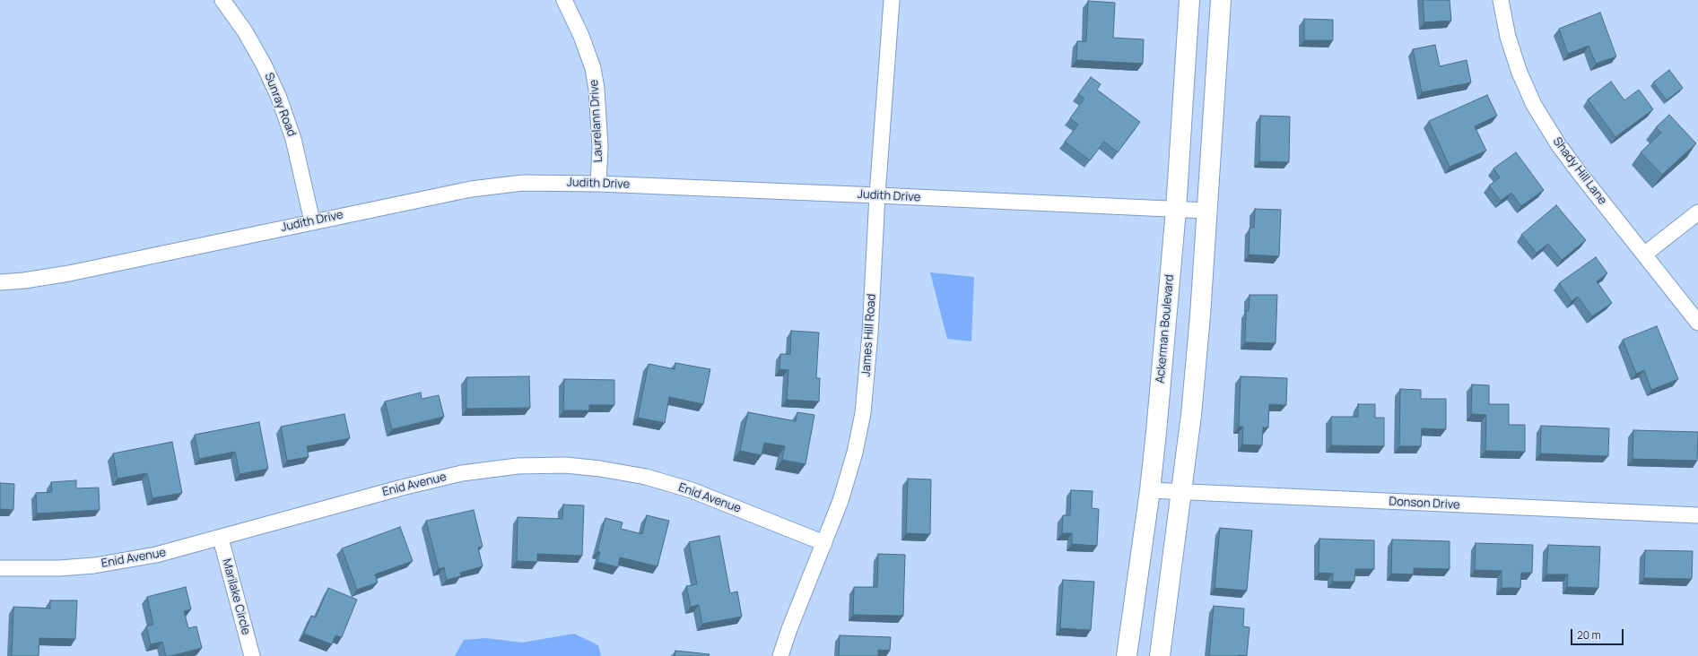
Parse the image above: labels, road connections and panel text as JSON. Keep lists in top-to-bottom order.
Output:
{
  "streets": {
    "street": [
      "Sunray Road",
      "Laurelann Drive",
      "Shady Hill Lane",
      "Judith Drive",
      "Ackerman Boulevard",
      "James Hill Road",
      "Enid Avenue",
      "Donson Drive",
      "Marilake Circle"
    ]
  },
  "crossings": [
    ["Sunray Road", "Judith Drive"],
    ["Laurelann Drive", "Judith Drive"],
    ["Judith Drive", "Ackerman Boulevard"],
    ["Judith Drive", "James Hill Road"],
    ["Ackerman Boulevard", "Donson Drive"],
    ["James Hill Road", "Enid Avenue"],
    ["Enid Avenue", "Marilake Circle"]
  ],
  "scale_bar": "20 m"
}
